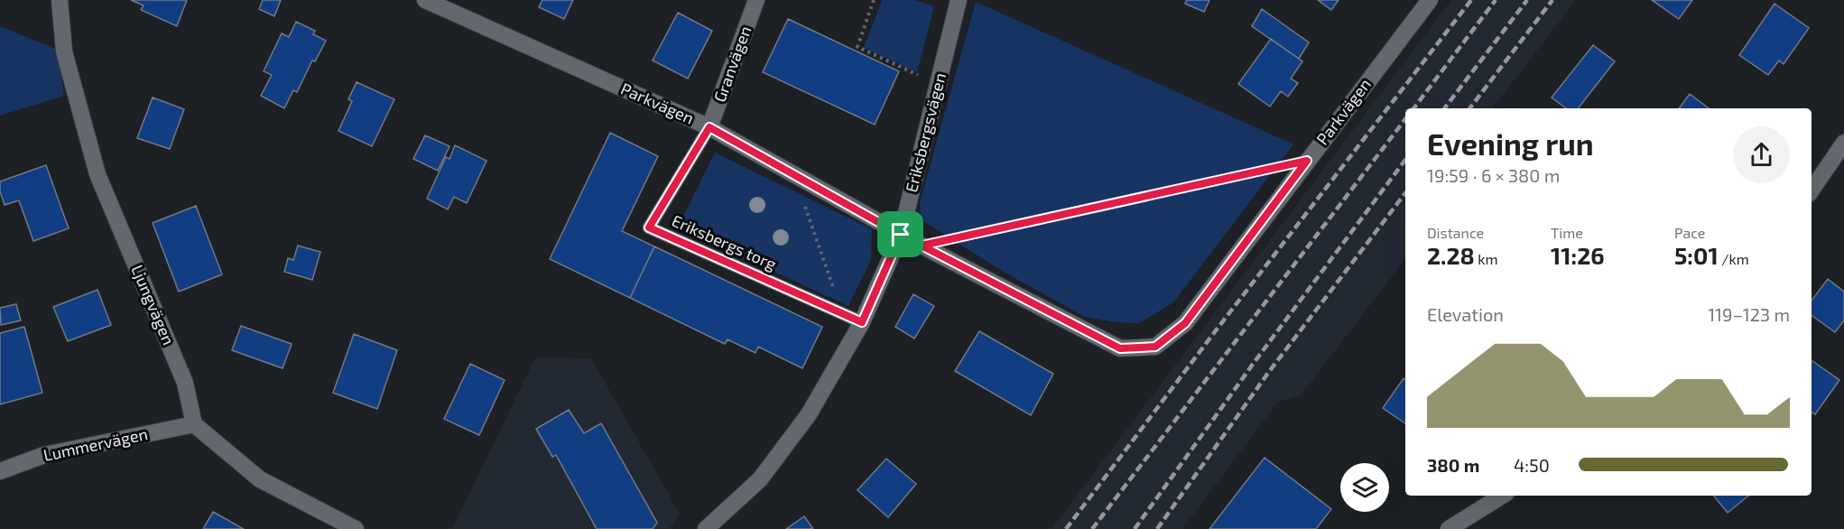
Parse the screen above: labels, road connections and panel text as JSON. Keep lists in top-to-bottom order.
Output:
{
  "streets": {
    "street": [
      "Granvägen",
      "Parkvägen",
      "Eriksbergsvägen",
      "Ljungvägen",
      "Lummervägen"
    ],
    "lane": ["Eriksbergs torg"]
  },
  "crossings": [
    ["Granvägen", "Parkvägen"],
    ["Granvägen", "Eriksbergs torg"],
    ["Parkvägen", "Eriksbergsvägen"],
    ["Parkvägen", "Eriksbergs torg"],
    ["Eriksbergsvägen", "Eriksbergs torg"],
    ["Ljungvägen", "Lummervägen"]
  ],
  "page": {
    "heading": ["Evening run", "19:59 · 6 × 380 m"],
    "stats": [
      ["Distance", "2.28 km"],
      ["Time", "11:26"],
      ["Pace", "5:01 /km"]
    ],
    "chart": ["Elevation", "119–123 m"],
    "list": [
      {
        "name": "380 m",
        "note": "4:50"
      }
    ]
  }
}
